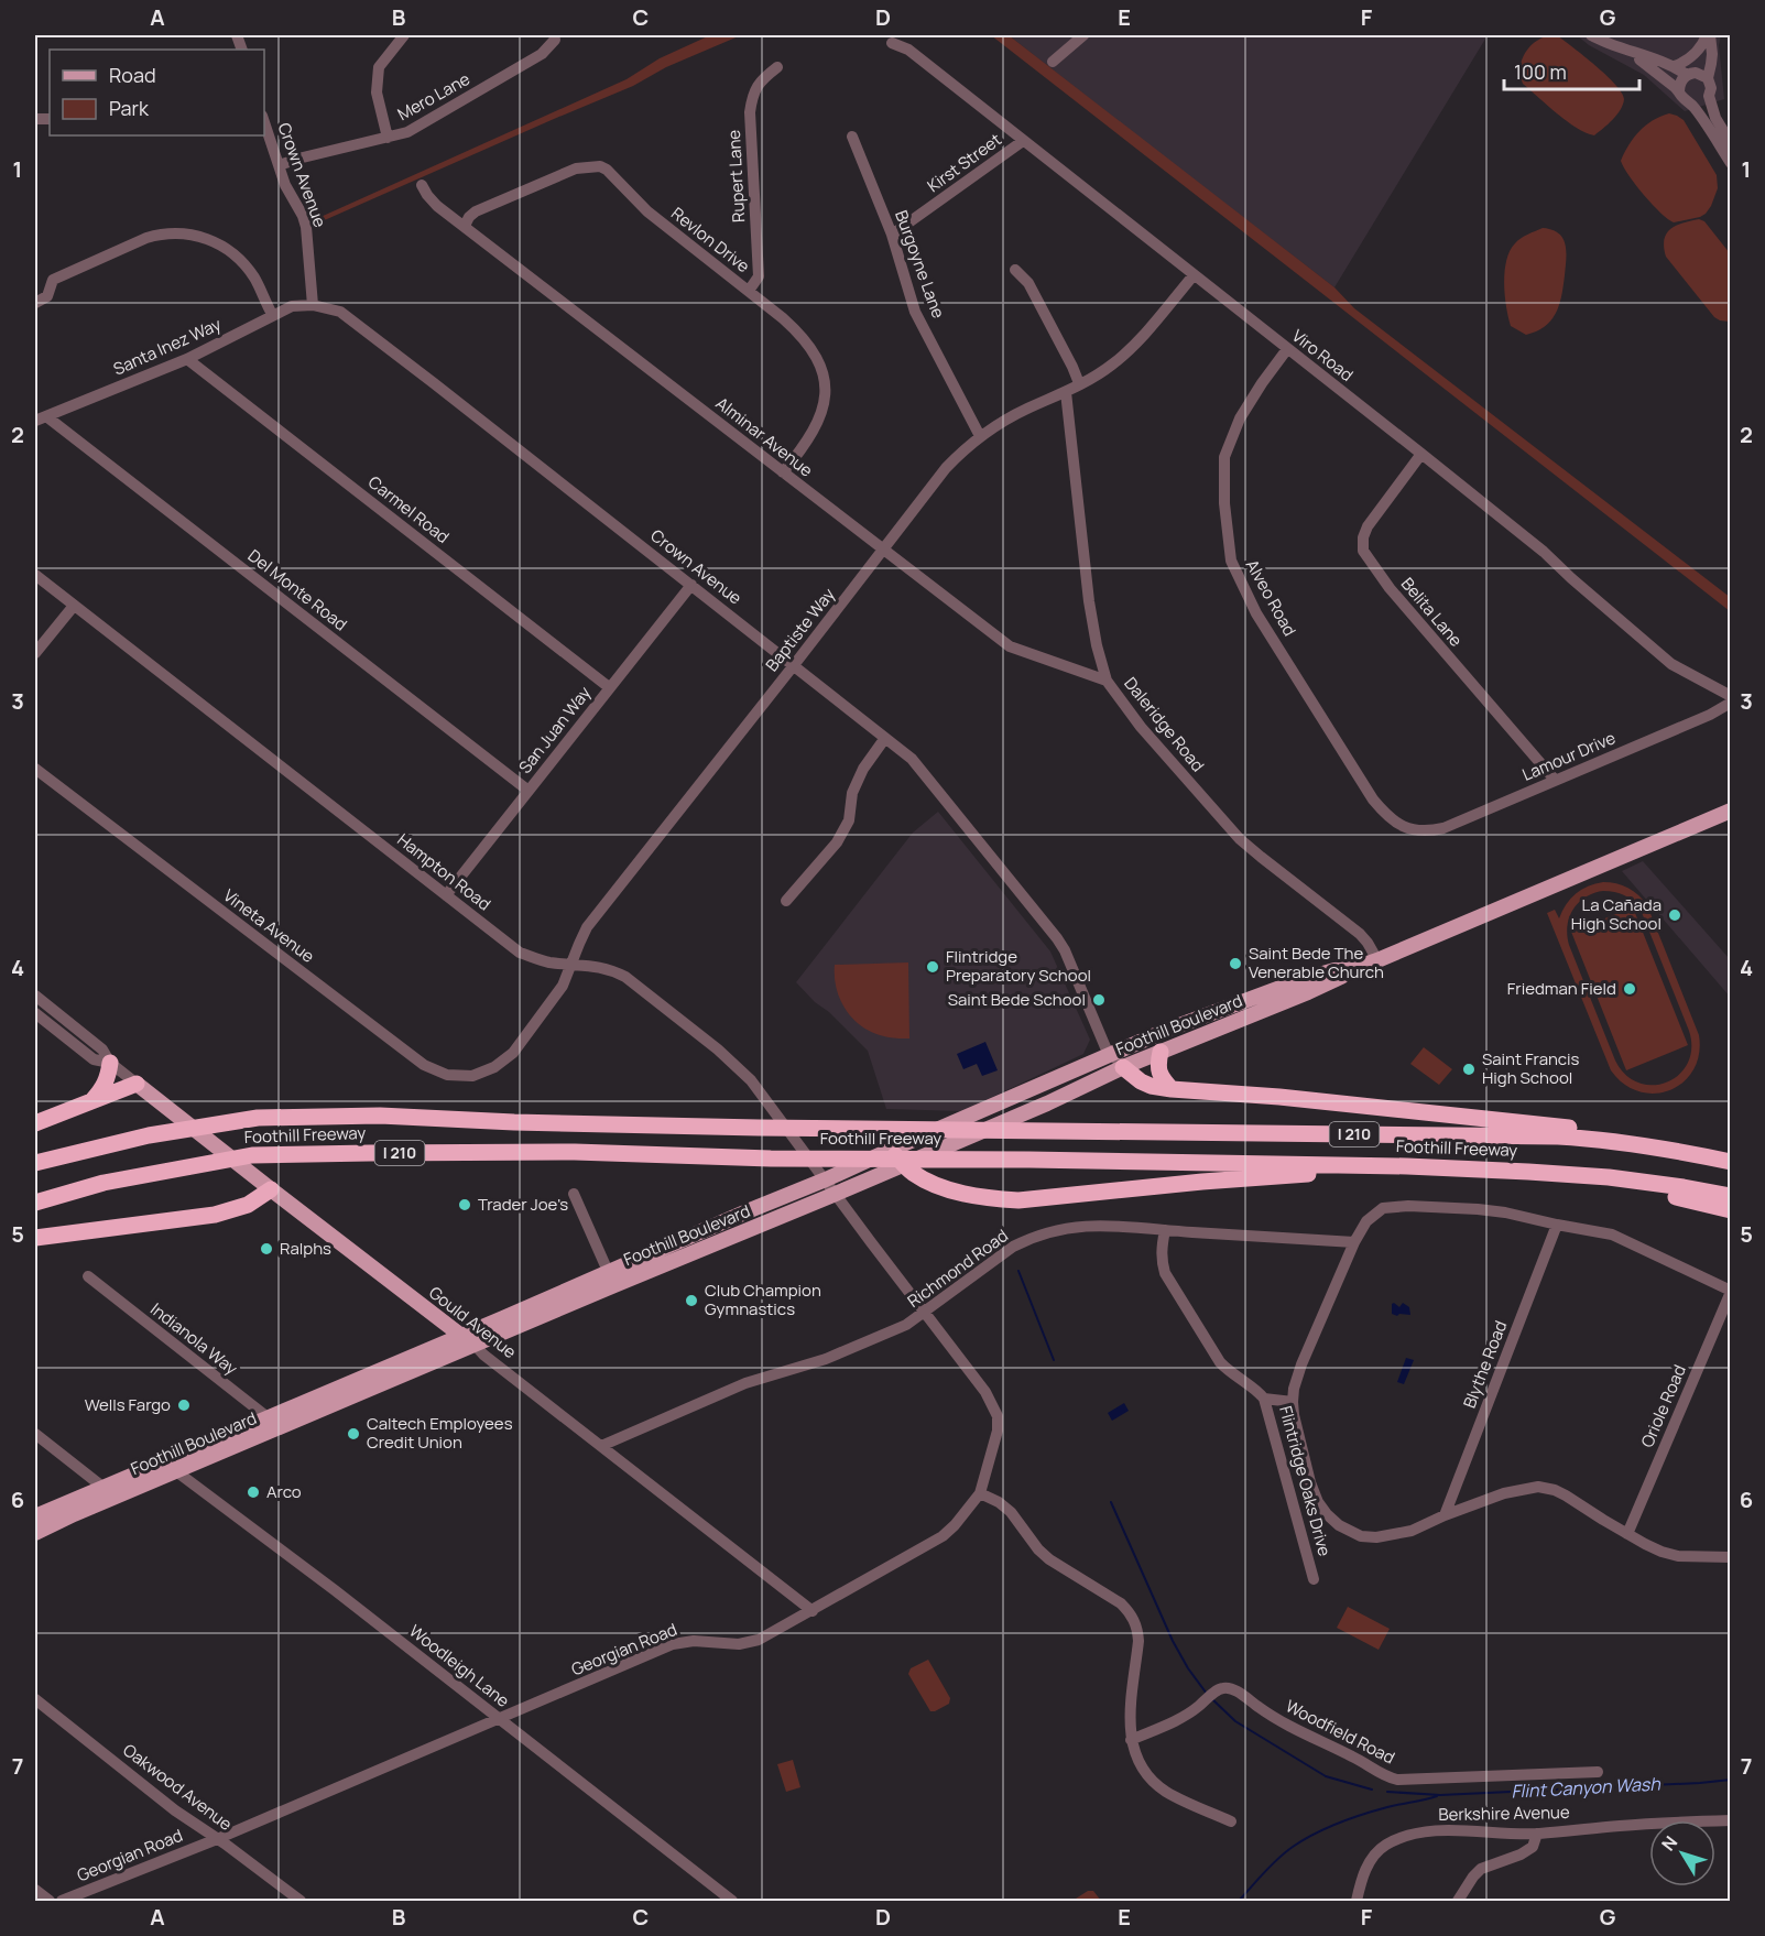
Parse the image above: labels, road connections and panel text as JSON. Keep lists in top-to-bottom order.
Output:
{
  "streets": {
    "highway": ["I 210", "Foothill Freeway"],
    "main road": ["Foothill Boulevard", "Gould Avenue"],
    "street": [
      "Mero Lane",
      "Kirst Street",
      "Crown Avenue",
      "Rupert Lane",
      "Revlon Drive",
      "Burgoyne Lane",
      "Santa Inez Way",
      "Viro Road",
      "Alminar Avenue",
      "Carmel Road",
      "Del Monte Road",
      "Alveo Road",
      "Belita Lane",
      "Baptiste Way",
      "Daleridge Road",
      "San Juan Way",
      "Lamour Drive",
      "Hampton Road",
      "Vineta Avenue",
      "Richmond Road",
      "Indianola Way",
      "Blythe Road",
      "Oriole Road",
      "Flintridge Oaks Drive",
      "Georgian Road",
      "Woodleigh Lane",
      "Woodfield Road",
      "Oakwood Avenue",
      "Berkshire Avenue"
    ]
  },
  "crossings": [
    ["Mero Lane", "Crown Avenue"],
    ["Kirst Street", "Burgoyne Lane"],
    ["Kirst Street", "Viro Road"],
    ["Crown Avenue", "Santa Inez Way"],
    ["Crown Avenue", "Baptiste Way"],
    ["Crown Avenue", "San Juan Way"],
    ["Crown Avenue", "Foothill Boulevard"],
    ["Rupert Lane", "Revlon Drive"],
    ["Revlon Drive", "Alminar Avenue"],
    ["Burgoyne Lane", "Baptiste Way"],
    ["Santa Inez Way", "Carmel Road"],
    ["Santa Inez Way", "Del Monte Road"],
    ["Viro Road", "Alveo Road"],
    ["Viro Road", "Belita Lane"],
    ["Viro Road", "Baptiste Way"],
    ["Alminar Avenue", "Baptiste Way"],
    ["Alminar Avenue", "Daleridge Road"],
    ["Carmel Road", "San Juan Way"],
    ["Del Monte Road", "San Juan Way"],
    ["Alveo Road", "Lamour Drive"],
    ["Belita Lane", "Lamour Drive"],
    ["Baptiste Way", "Daleridge Road"],
    ["Baptiste Way", "Hampton Road"],
    ["Baptiste Way", "Vineta Avenue"],
    ["Daleridge Road", "Foothill Boulevard"],
    ["San Juan Way", "Hampton Road"],
    ["Hampton Road", "Foothill Boulevard"],
    ["Hampton Road", "Georgian Road"],
    ["Foothill Boulevard", "Gould Avenue"],
    ["Foothill Boulevard", "Indianola Way"],
    ["Foothill Boulevard", "Georgian Road"],
    ["Foothill Boulevard", "Woodleigh Lane"],
    ["Richmond Road", "Gould Avenue"],
    ["Richmond Road", "Flintridge Oaks Drive"],
    ["Richmond Road", "Georgian Road"],
    ["Gould Avenue", "Georgian Road"],
    ["Georgian Road", "Woodleigh Lane"],
    ["Georgian Road", "Oakwood Avenue"]
  ],
  "water": ["Flint Canyon Wash"],
  "places": [
    "La Cañada High School",
    "Saint Bede The Venerable Church",
    "Flintridge Preparatory School",
    "Friedman Field",
    "Saint Bede School",
    "Saint Francis High School",
    "Trader Joe's",
    "Ralphs",
    "Club Champion Gymnastics",
    "Wells Fargo",
    "Caltech Employees Credit Union",
    "Arco"
  ],
  "legend": ["Road", "Park"],
  "scale_bar": "100 m",
  "north": "top left",
  "grid": {
    "columns": [
      "A",
      "B",
      "C",
      "D",
      "E",
      "F",
      "G"
    ],
    "rows": [
      "1",
      "2",
      "3",
      "4",
      "5",
      "6",
      "7"
    ]
  }
}
